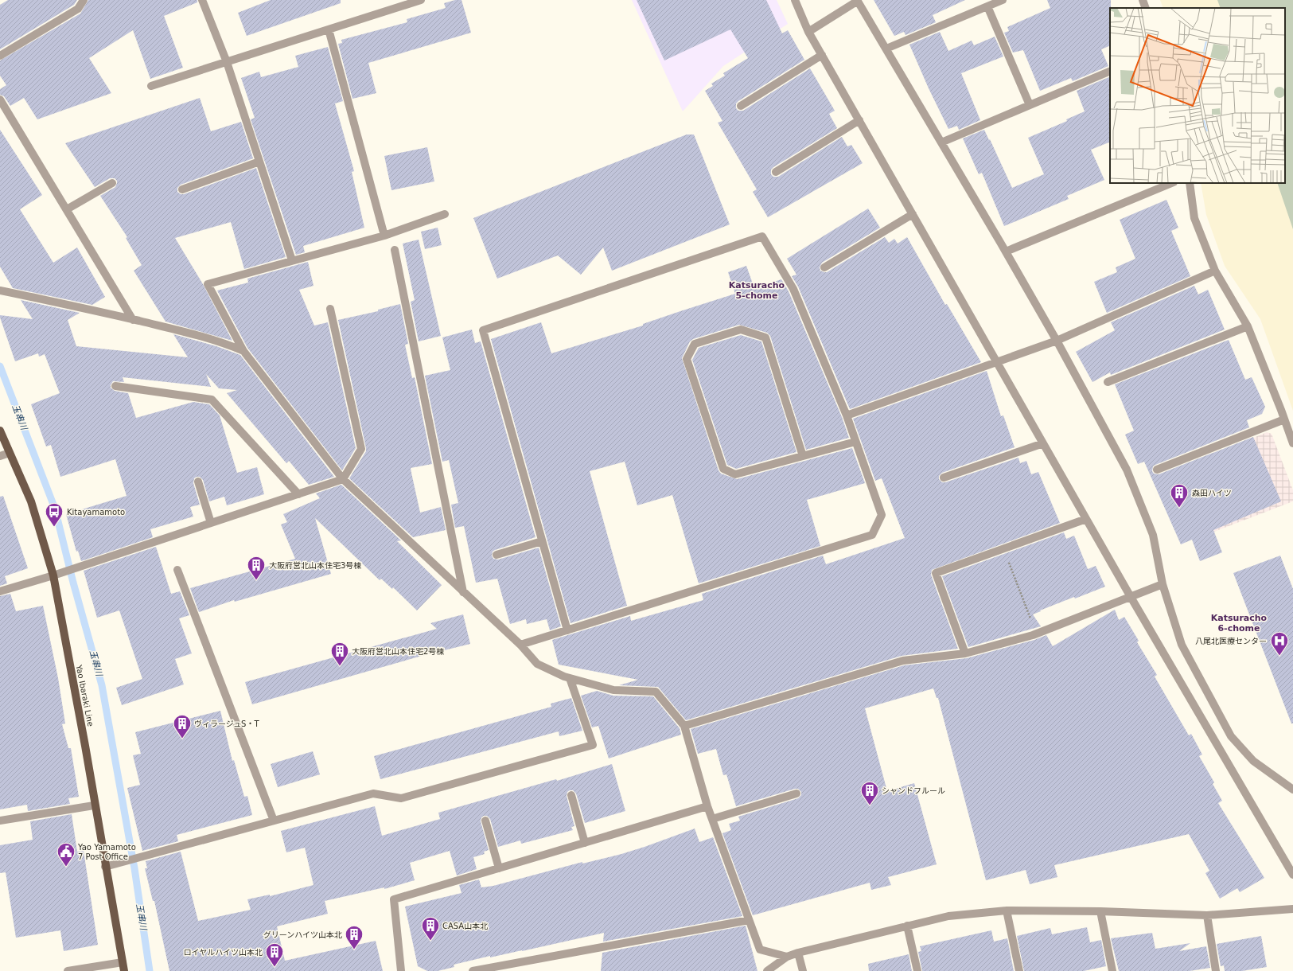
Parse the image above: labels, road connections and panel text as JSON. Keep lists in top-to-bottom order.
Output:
{
  "streets": {
    "main road": ["Yao Ibaraki Line"]
  },
  "districts": ["Katsuracho 5-chome", "Katsuracho 6-chome"],
  "water": ["玉串川"],
  "places": {
    "building": [
      "森田ハイツ",
      "大阪府営北山本住宅3号棟",
      "大阪府営北山本住宅2号棟",
      "ヴィラージュS・T",
      "シャンドフルール",
      "CASA山本北",
      "グリーンハイツ山本北",
      "ロイヤルハイツ山本北"
    ],
    "bus stop": ["Kitayamamoto"],
    "hospital": ["八尾北医療センター"],
    "public building": ["Yao Yamamoto 7 Post Office"]
  }
}
